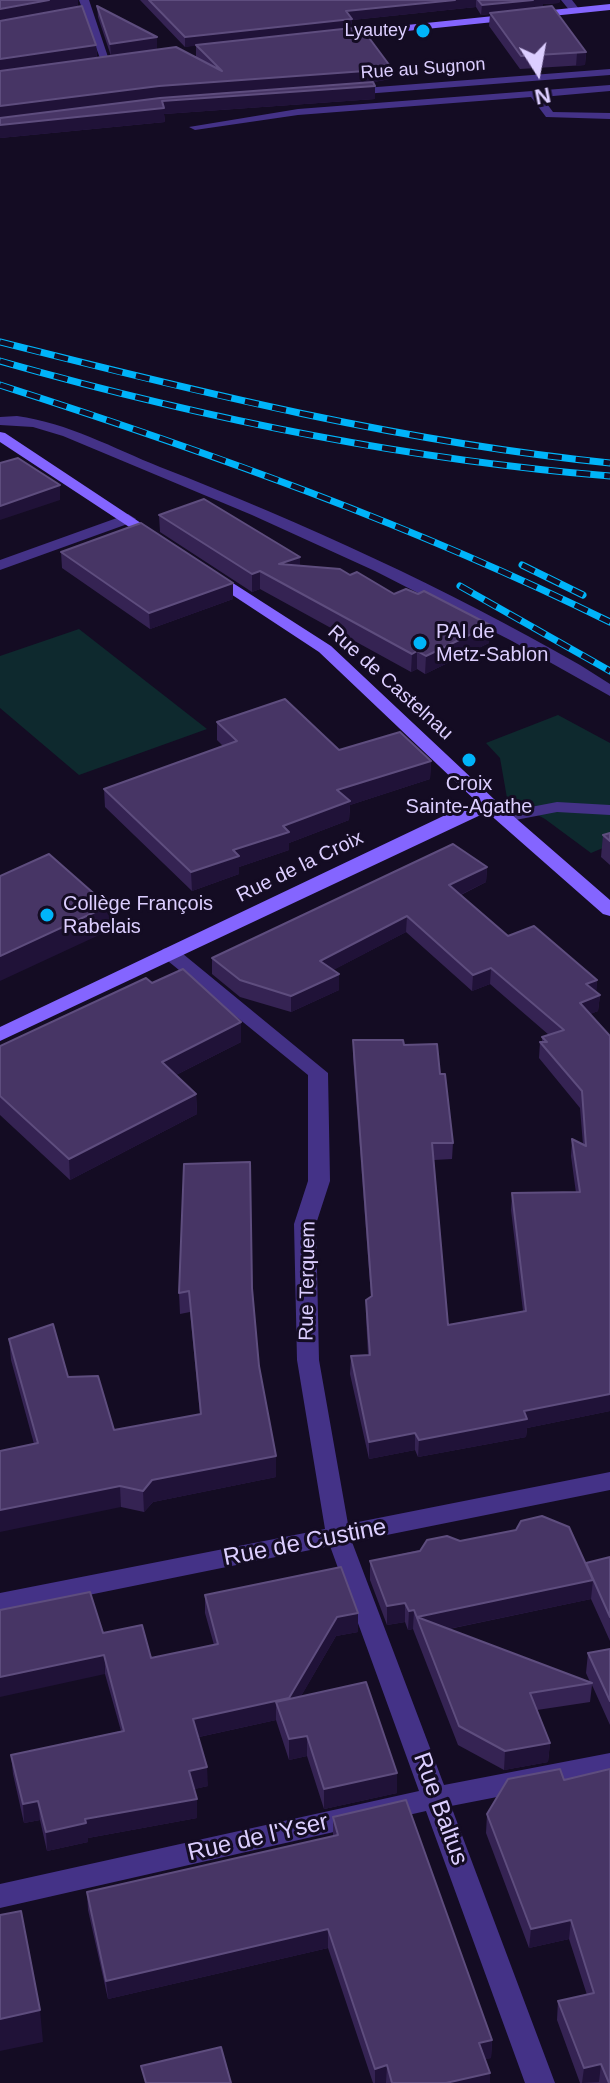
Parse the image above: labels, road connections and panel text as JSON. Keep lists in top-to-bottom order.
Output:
{
  "streets": {
    "street": [
      "Rue au Sugnon",
      "Rue de Castelnau",
      "Rue de la Croix",
      "Rue Terquem",
      "Rue de Custine",
      "Rue Baltus",
      "Rue de l'Yser"
    ]
  },
  "crossings": [
    ["Rue de Castelnau", "Rue de la Croix"],
    ["Rue de la Croix", "Rue Terquem"],
    ["Rue Terquem", "Rue de Custine"],
    ["Rue Terquem", "Rue Baltus"],
    ["Rue de Custine", "Rue Baltus"],
    ["Rue Baltus", "Rue de l'Yser"]
  ],
  "places": [
    "Lyautey",
    "PAI de Metz-Sablon",
    "Croix Sainte-Agathe",
    "Collège François Rabelais"
  ],
  "north": "bottom"
}
